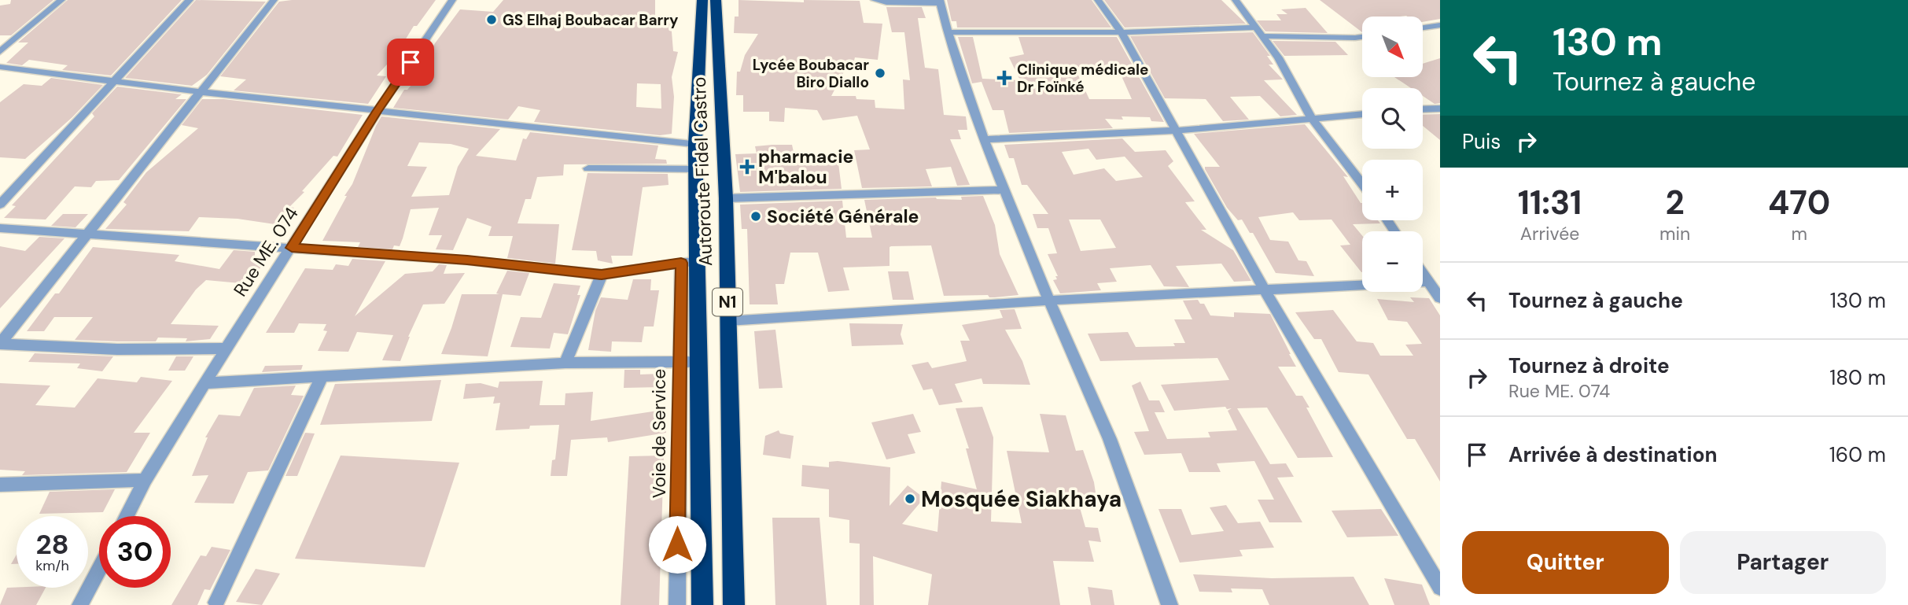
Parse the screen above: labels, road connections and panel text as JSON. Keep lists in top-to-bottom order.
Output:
{
  "streets": {
    "highway": ["Autoroute Fidel Castro", "N1"],
    "street": ["Rue ME. 074", "Voie de Service"]
  },
  "places": {
    "other": [
      "GS Elhaj Boubacar Barry",
      "Lycée Boubacar Biro Diallo",
      "Société Générale",
      "Mosquée Siakhaya"
    ],
    "health": ["Clinique médicale Dr Foïnké", "pharmacie M'balou"]
  },
  "north": "bottom right",
  "page": {
    "turn": ["130 m", "Tournez à gauche"],
    "map_buttons": ["+", "−"],
    "then": "Puis",
    "eta": [
      "11:31",
      "Arrivée",
      "2",
      "min",
      "470",
      "m"
    ],
    "list": [
      {
        "name": "Tournez à gauche",
        "value": "130 m"
      },
      {
        "name": "Tournez à droite",
        "note": "Rue ME. 074",
        "value": "180 m"
      },
      {
        "name": "Arrivée à destination",
        "value": "160 m"
      }
    ],
    "speed": "28 km/h",
    "limit": "30",
    "buttons": ["Quitter", "Partager"]
  }
}
